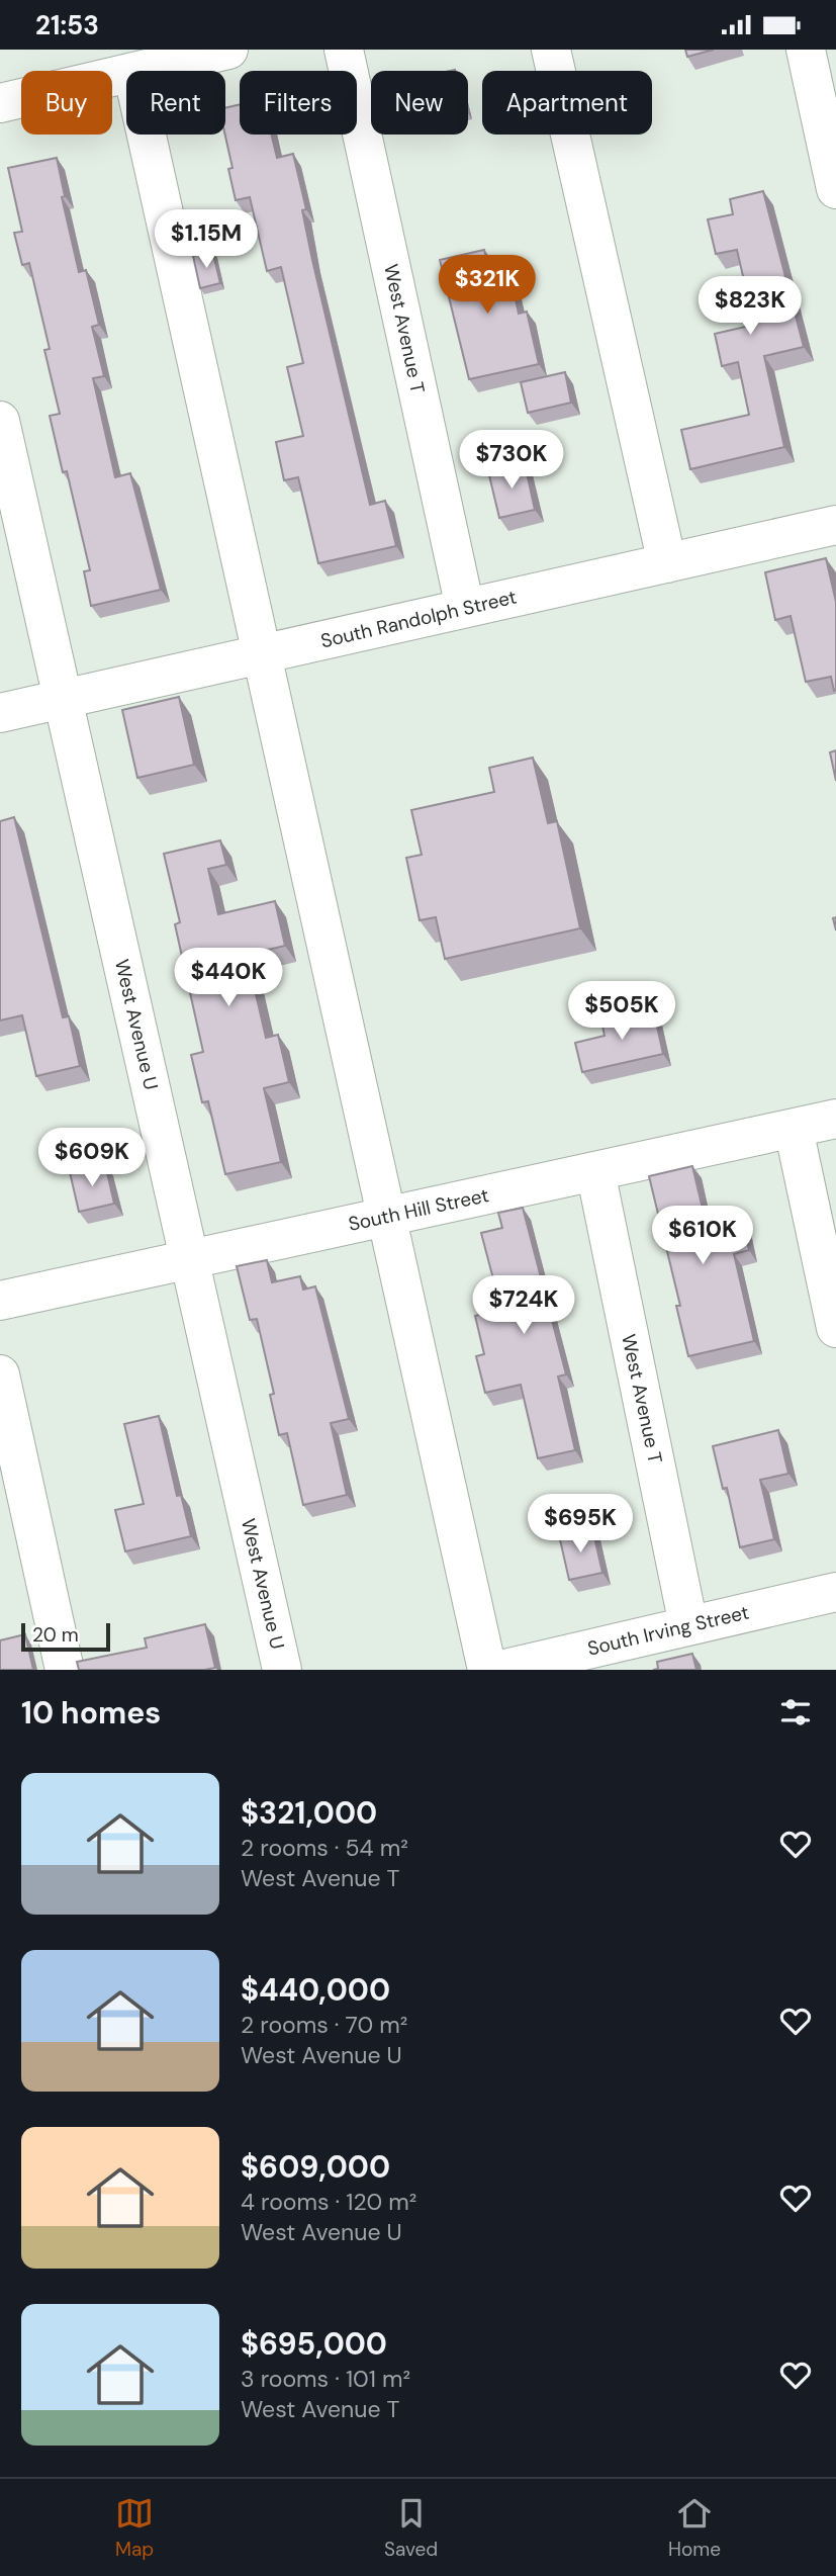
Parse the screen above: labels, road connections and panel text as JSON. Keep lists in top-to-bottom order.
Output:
{
  "streets": {
    "street": [
      "West Avenue T",
      "South Randolph Street",
      "West Avenue U",
      "South Hill Street",
      "South Irving Street"
    ]
  },
  "crossings": [
    ["West Avenue T", "South Randolph Street"],
    ["West Avenue T", "South Hill Street"],
    ["West Avenue T", "South Irving Street"],
    ["South Randolph Street", "West Avenue U"],
    ["West Avenue U", "South Hill Street"]
  ],
  "scale_bar": "20 m",
  "page": {
    "status": "21:53",
    "chip": [
      "Buy",
      "Rent",
      "Filters",
      "New",
      "Apartment"
    ],
    "price": [
      "$1.15M",
      "$321K",
      "$823K",
      "$730K",
      "$440K",
      "$505K",
      "$609K",
      "$610K",
      "$724K",
      "$695K"
    ],
    "scale": "20 m",
    "heading": "10 homes",
    "list": [
      {
        "name": "$321,000",
        "note": "2 rooms · 54 m² · West Avenue T"
      },
      {
        "name": "$440,000",
        "note": "2 rooms · 70 m² · West Avenue U"
      },
      {
        "name": "$609,000",
        "note": "4 rooms · 120 m² · West Avenue U"
      },
      {
        "name": "$695,000",
        "note": "3 rooms · 101 m² · West Avenue T"
      }
    ],
    "tabs": ["Map", "Saved", "Home"]
  }
}
